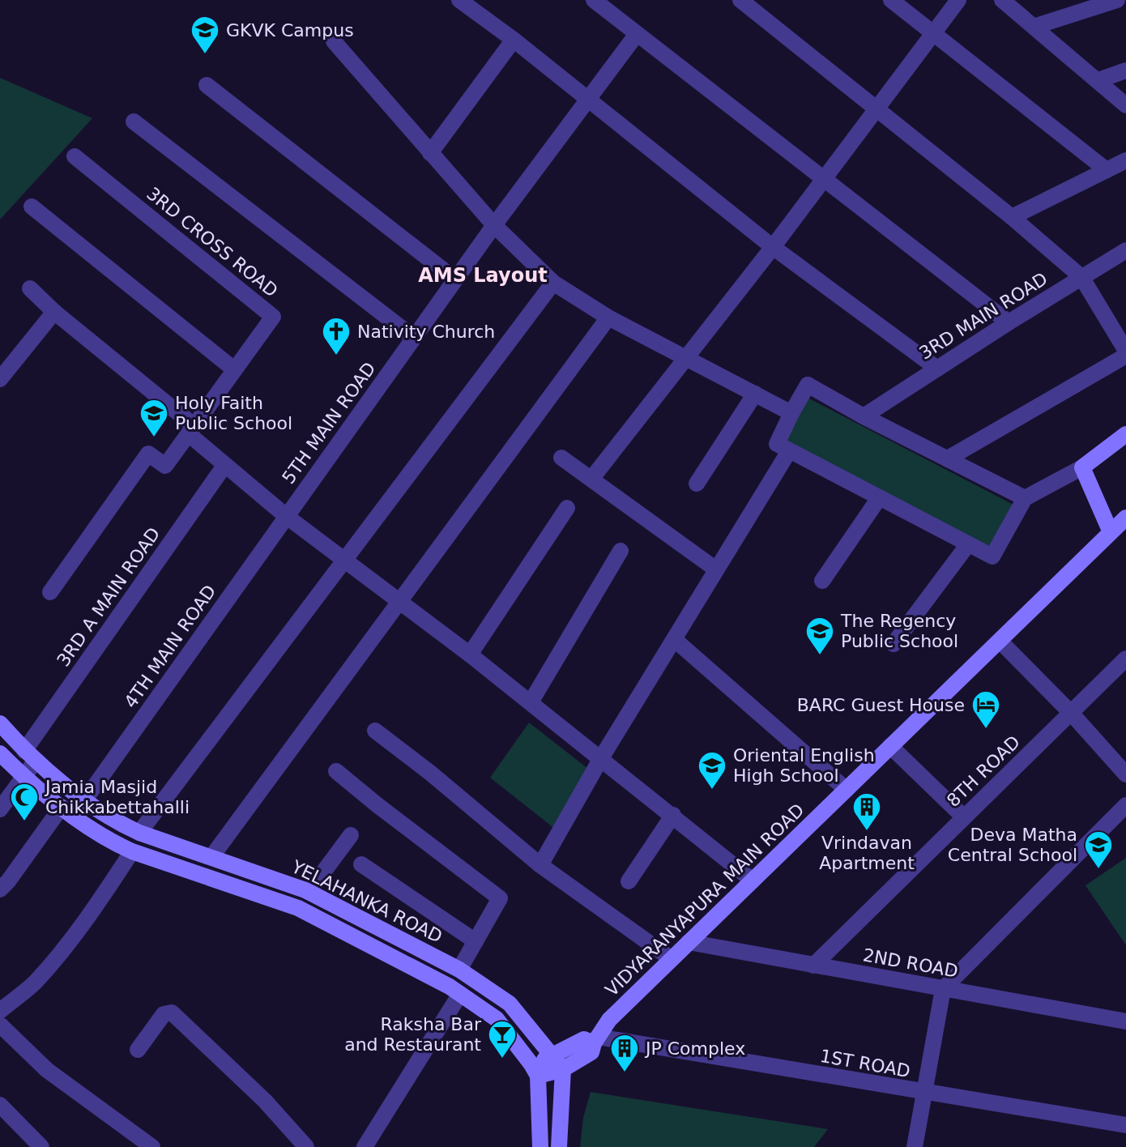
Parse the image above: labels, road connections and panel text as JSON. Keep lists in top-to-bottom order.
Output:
{
  "streets": {
    "main road": ["VIDYARANYAPURA MAIN ROAD", "YELAHANKA ROAD"],
    "street": [
      "3RD CROSS ROAD",
      "3RD MAIN ROAD",
      "5TH MAIN ROAD",
      "3RD A MAIN ROAD",
      "4TH MAIN ROAD",
      "8TH ROAD",
      "2ND ROAD",
      "1ST ROAD"
    ]
  },
  "crossings": [
    ["5TH MAIN ROAD", "4TH MAIN ROAD"],
    ["3RD A MAIN ROAD", "YELAHANKA ROAD"],
    ["4TH MAIN ROAD", "YELAHANKA ROAD"],
    ["8TH ROAD", "2ND ROAD"],
    ["VIDYARANYAPURA MAIN ROAD", "2ND ROAD"],
    ["VIDYARANYAPURA MAIN ROAD", "1ST ROAD"]
  ],
  "districts": ["AMS Layout"],
  "places": {
    "school or university": [
      "GKVK Campus",
      "Holy Faith Public School",
      "The Regency Public School",
      "Oriental English High School",
      "Deva Matha Central School"
    ],
    "church": ["Nativity Church"],
    "hotel": ["BARC Guest House"],
    "mosque": ["Jamia Masjid Chikkabettahalli"],
    "building": ["Vrindavan Apartment", "JP Complex"],
    "bar": ["Raksha Bar and Restaurant"]
  }
}
